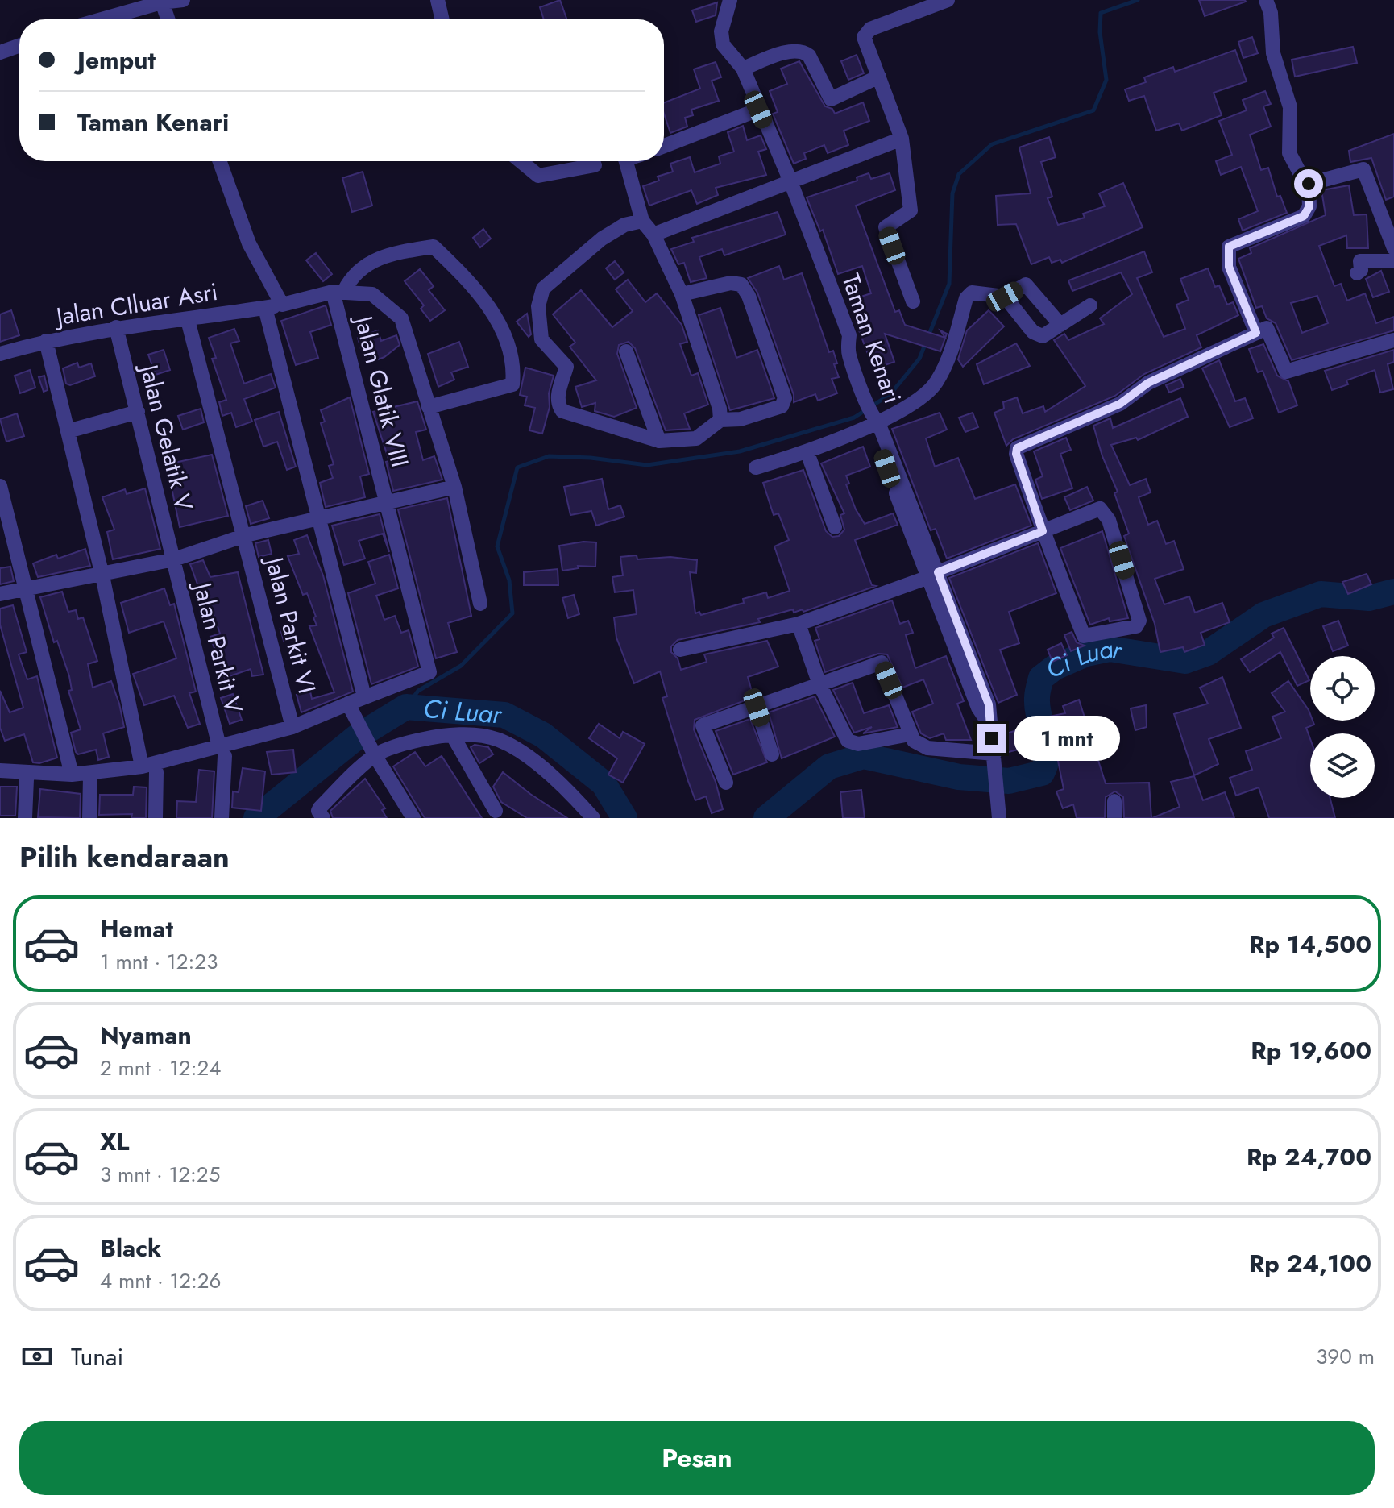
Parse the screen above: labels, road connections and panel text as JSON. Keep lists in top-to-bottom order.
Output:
{
  "streets": {
    "street": [
      "Jalan CIluar Asri",
      "Taman Kenari",
      "Jalan Glatik VIII",
      "Jalan Gelatik V",
      "Jalan Parkit VI",
      "Jalan Parkit V"
    ]
  },
  "crossings": [
    ["Jalan CIluar Asri", "Jalan Glatik VIII"],
    ["Jalan CIluar Asri", "Jalan Gelatik V"],
    ["Jalan CIluar Asri", "Jalan Parkit VI"],
    ["Jalan Gelatik V", "Jalan Parkit V"]
  ],
  "water": ["Ci Luar"],
  "page": {
    "banner": ["Jemput", "Taman Kenari"],
    "bubble": "1 mnt",
    "heading": "Pilih kendaraan",
    "list": [
      {
        "name": "Hemat",
        "note": "1 mnt · 12:23",
        "value": "Rp 14,500"
      },
      {
        "name": "Nyaman",
        "note": "2 mnt · 12:24",
        "value": "Rp 19,600"
      },
      {
        "name": "XL",
        "note": "3 mnt · 12:25",
        "value": "Rp 24,700"
      },
      {
        "name": "Black",
        "note": "4 mnt · 12:26",
        "value": "Rp 24,100"
      }
    ],
    "pay": ["Tunai", "390 m"],
    "buttons": "Pesan"
  }
}
